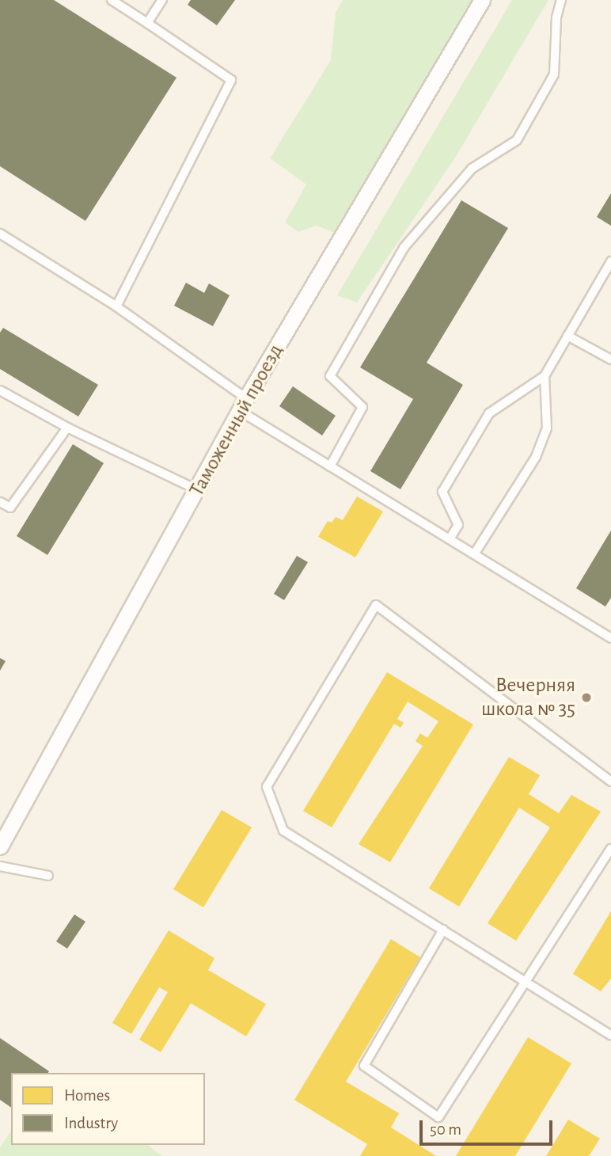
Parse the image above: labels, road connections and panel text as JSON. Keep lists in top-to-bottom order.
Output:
{
  "streets": {
    "street": ["Таможенный проезд"]
  },
  "places": ["Вечерняя школа № 35"],
  "legend": ["Homes", "Industry"],
  "scale_bar": "50 m"
}
